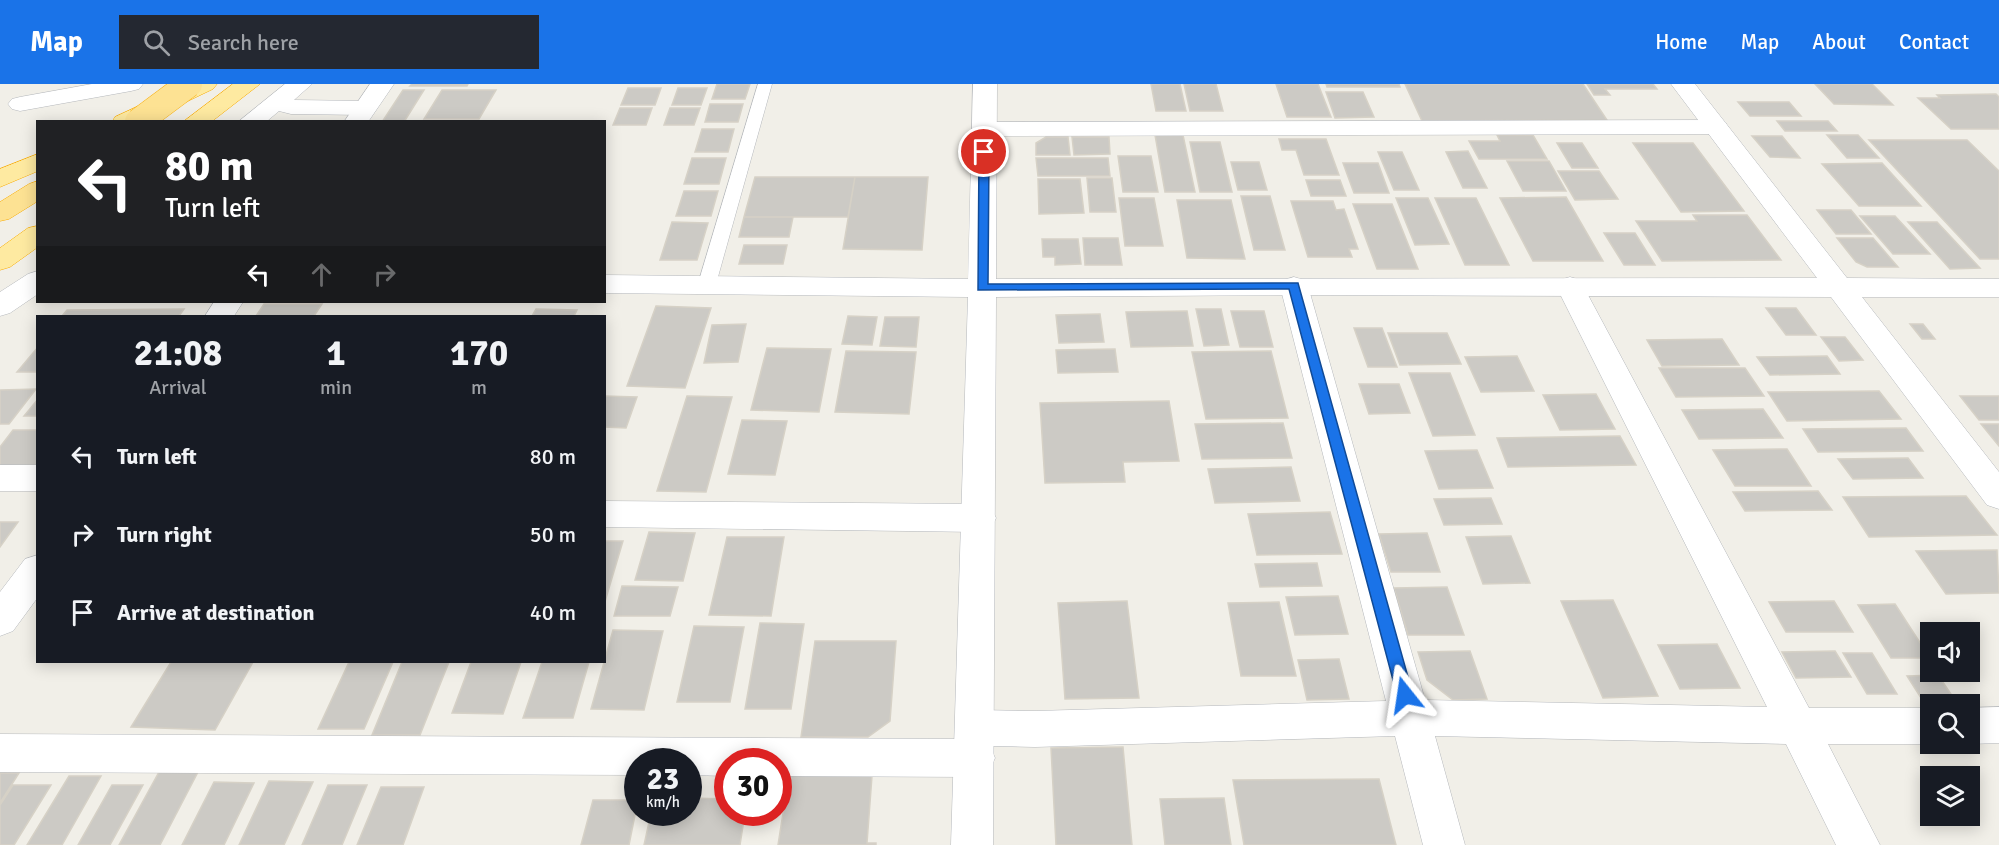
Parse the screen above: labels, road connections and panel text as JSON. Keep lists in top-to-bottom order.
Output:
{
  "page": {
    "header": "Map",
    "search": "Search here",
    "nav": [
      "Home",
      "Map",
      "About",
      "Contact"
    ],
    "turn": ["80 m", "Turn left"],
    "eta": [
      "21:08",
      "Arrival",
      "1",
      "min",
      "170",
      "m"
    ],
    "list": [
      {
        "name": "Turn left",
        "value": "80 m"
      },
      {
        "name": "Turn right",
        "value": "50 m"
      },
      {
        "name": "Arrive at destination",
        "value": "40 m"
      }
    ],
    "speed": "23 km/h",
    "limit": "30"
  }
}
